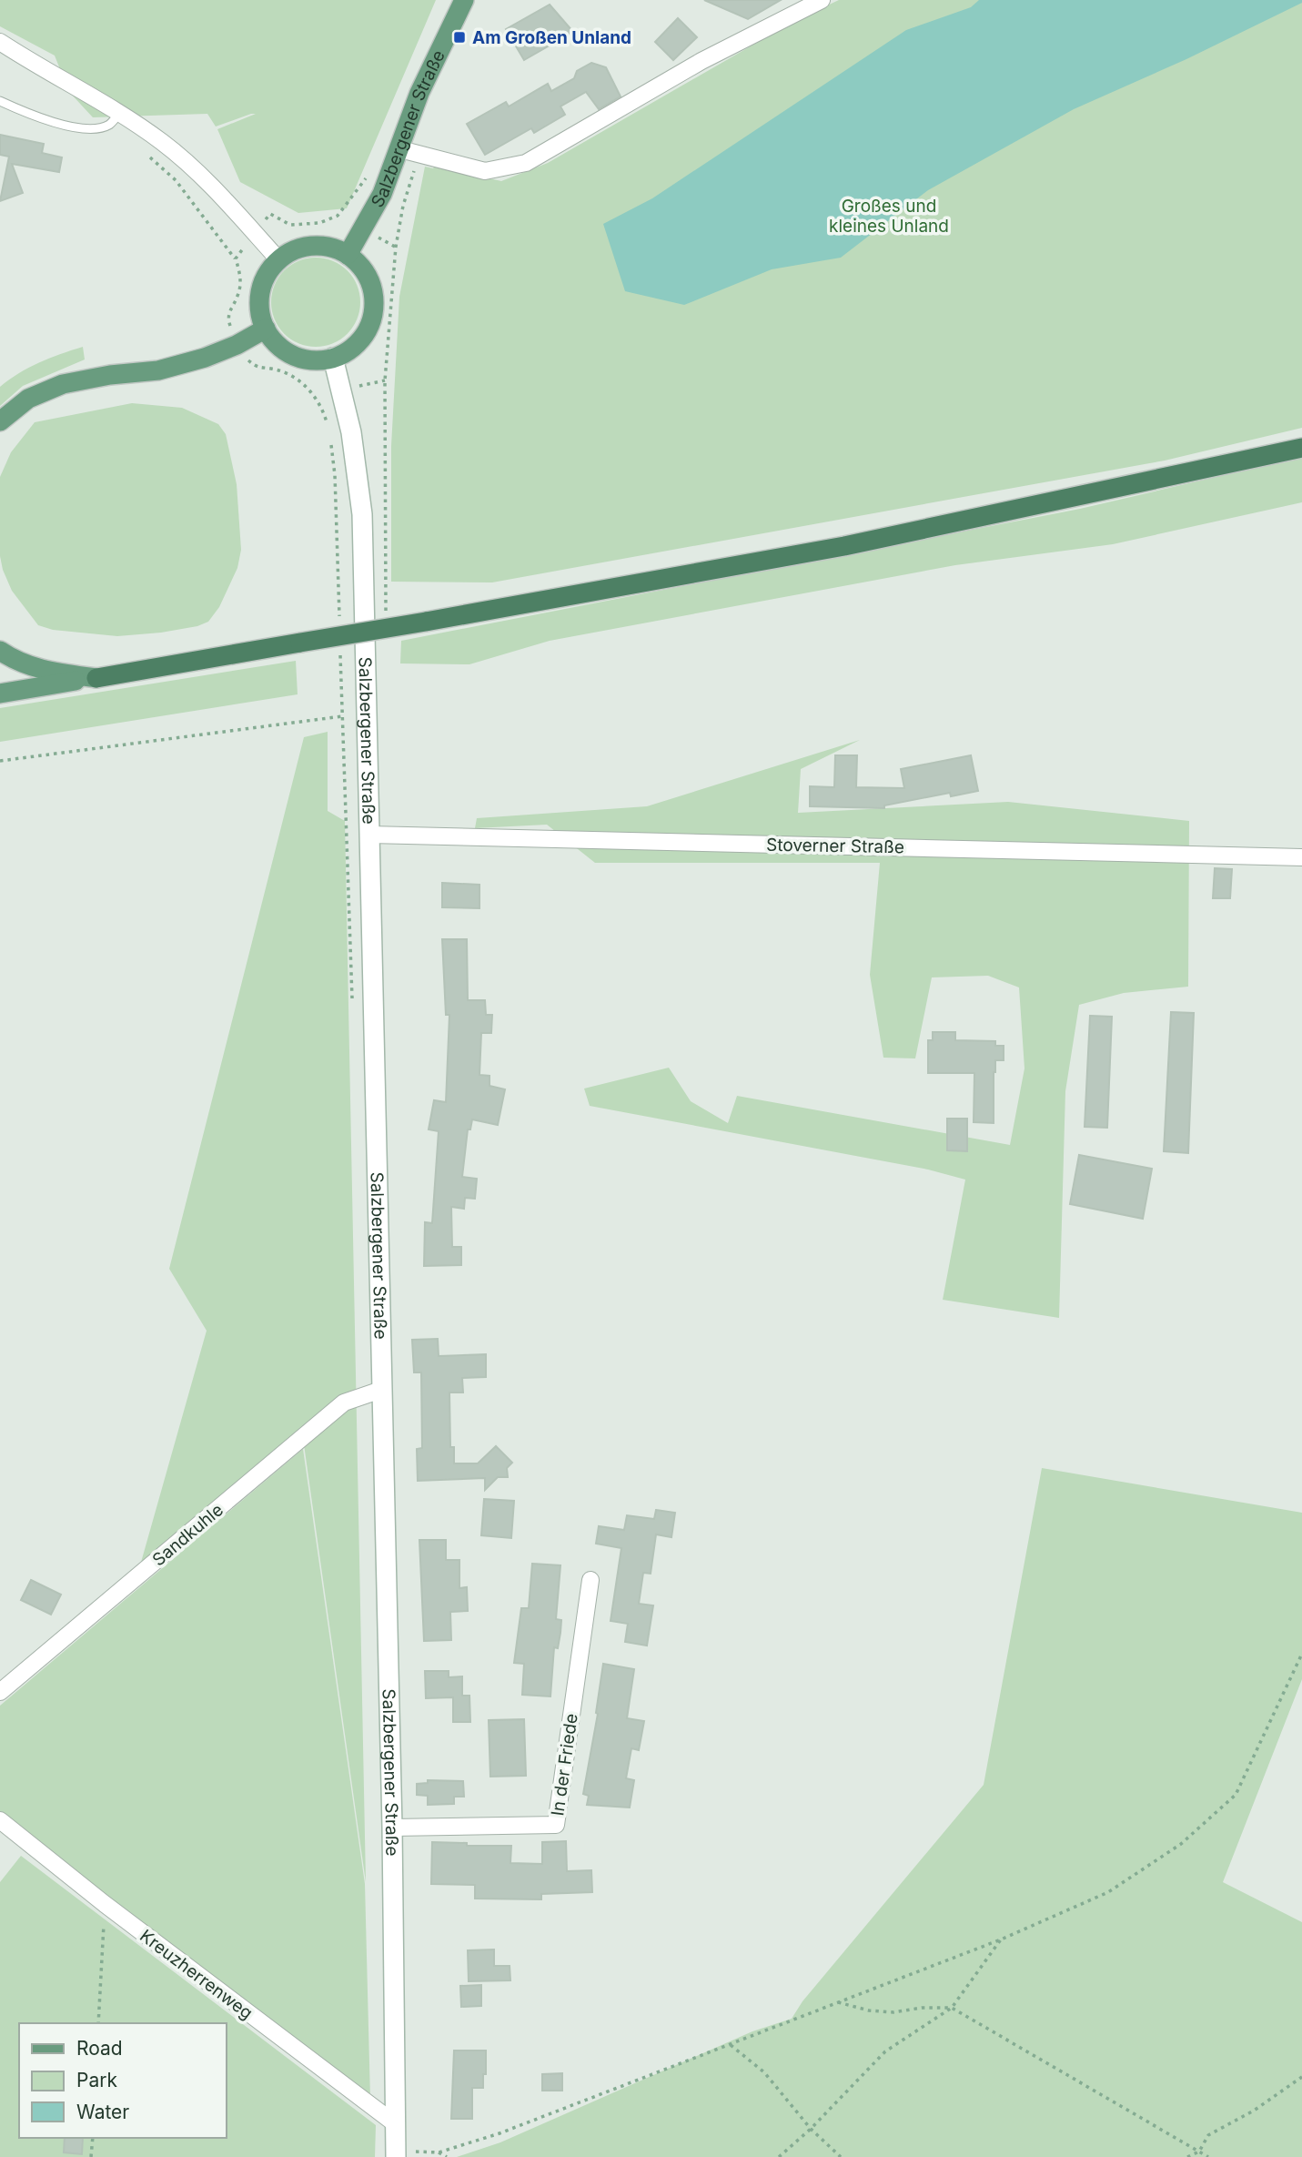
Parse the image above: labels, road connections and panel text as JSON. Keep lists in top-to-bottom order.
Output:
{
  "streets": {
    "main road": ["Salzbergener Straße"],
    "street": [
      "Stoverner Straße",
      "Sandkuhle",
      "In der Friede",
      "Kreuzherrenweg"
    ]
  },
  "crossings": [
    ["Salzbergener Straße", "Stoverner Straße"],
    ["Salzbergener Straße", "Sandkuhle"],
    ["Salzbergener Straße", "In der Friede"],
    ["Salzbergener Straße", "Kreuzherrenweg"]
  ],
  "parks": ["Großes und kleines Unland"],
  "places": {
    "transit": ["Am Großen Unland"]
  },
  "legend": ["Road", "Park", "Water"]
}
